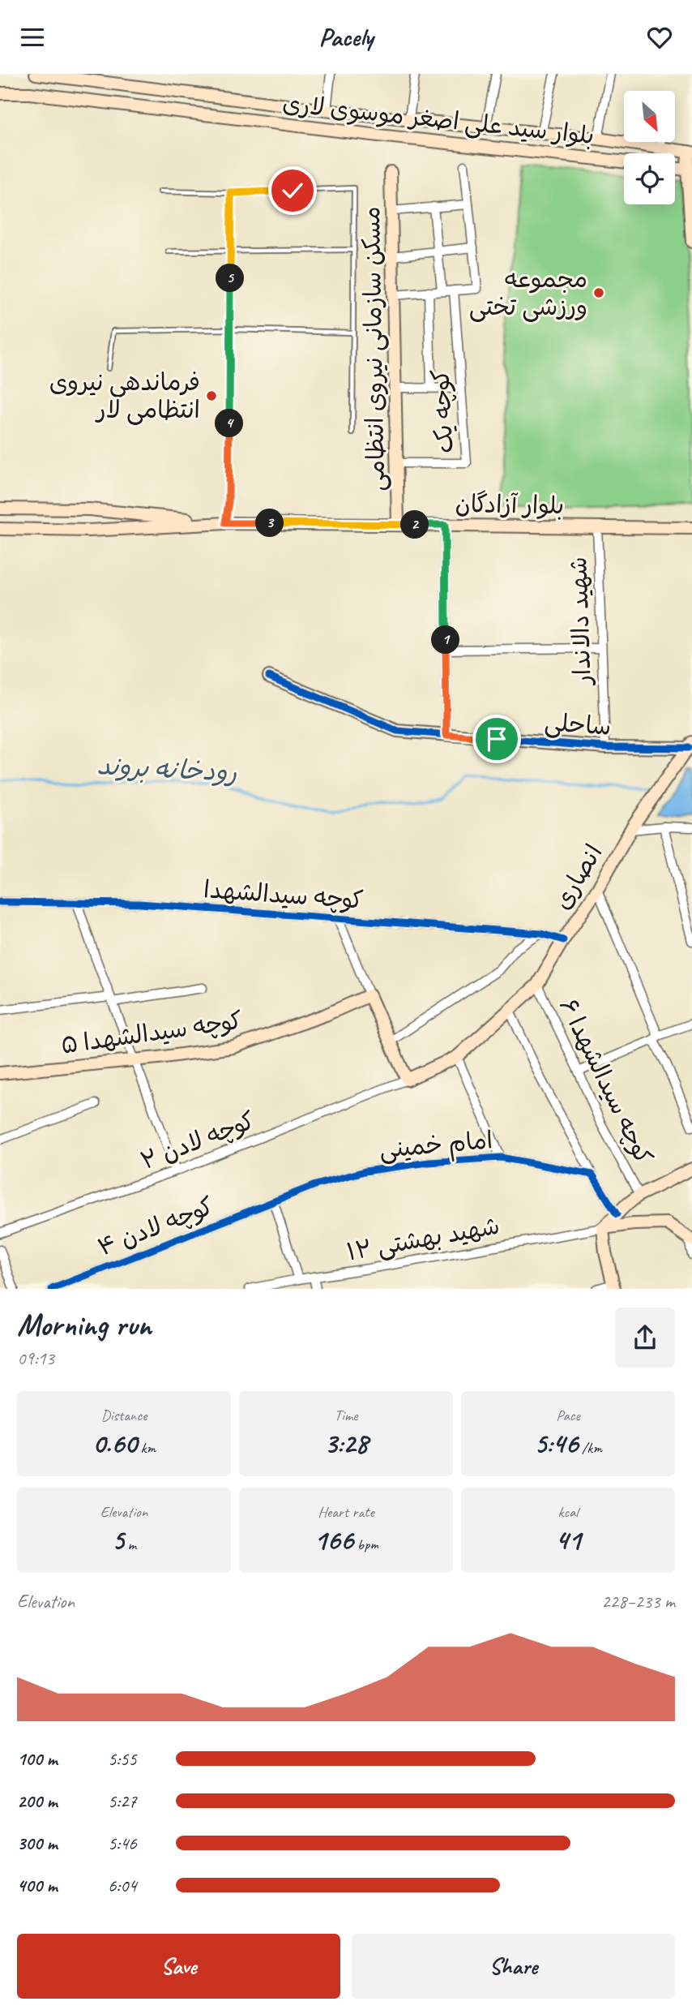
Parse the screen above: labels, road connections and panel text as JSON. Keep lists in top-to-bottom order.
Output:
{
  "streets": {
    "main road": [
      "بلوار سید علی اصغر موسوی لاری",
      "مسکن سازمانی نیروی انتظامی",
      "بلوار آزادگان",
      "ساحلی",
      "انصاری",
      "کوچه سیدالشهدا ۵"
    ],
    "street": [
      "کوچه یک",
      "شهید دالاندار",
      "کوچه سیدالشهدا",
      "کوچه سیدالشهدا ۶",
      "کوچه لادن ۲",
      "امام خمینی",
      "کوچه لادن ۴",
      "شهید بهشتی ۱۲"
    ]
  },
  "crossings": [
    ["مسکن سازمانی نیروی انتظامی", "کوچه یک"],
    ["مسکن سازمانی نیروی انتظامی", "بلوار آزادگان"],
    ["بلوار آزادگان", "شهید دالاندار"],
    ["شهید دالاندار", "ساحلی"],
    ["ساحلی", "انصاری"],
    ["انصاری", "کوچه سیدالشهدا"],
    ["انصاری", "کوچه سیدالشهدا ۶"],
    ["انصاری", "کوچه لادن ۲"],
    ["امام خمینی", "کوچه لادن ۴"]
  ],
  "water": ["رودخانه بروند"],
  "places": ["مجموعه ورزشی تختی", "فرماندهی نیروی انتظامی لار"],
  "north": "bottom right",
  "page": {
    "header": "Pacely",
    "pins": [
      "5",
      "4",
      "3",
      "2",
      "1"
    ],
    "heading": ["Morning run", "09:13"],
    "stats": [
      ["Distance", "0.60 km"],
      ["Time", "3:28"],
      ["Pace", "5:46 /km"],
      ["Elevation", "5 m"],
      ["Heart rate", "166 bpm"],
      ["kcal", "41"]
    ],
    "chart": ["Elevation", "228–233 m"],
    "list": [
      {
        "name": "100 m",
        "note": "5:55"
      },
      {
        "name": "200 m",
        "note": "5:27"
      },
      {
        "name": "300 m",
        "note": "5:46"
      },
      {
        "name": "400 m",
        "note": "6:04"
      }
    ],
    "buttons": ["Save", "Share"]
  }
}
